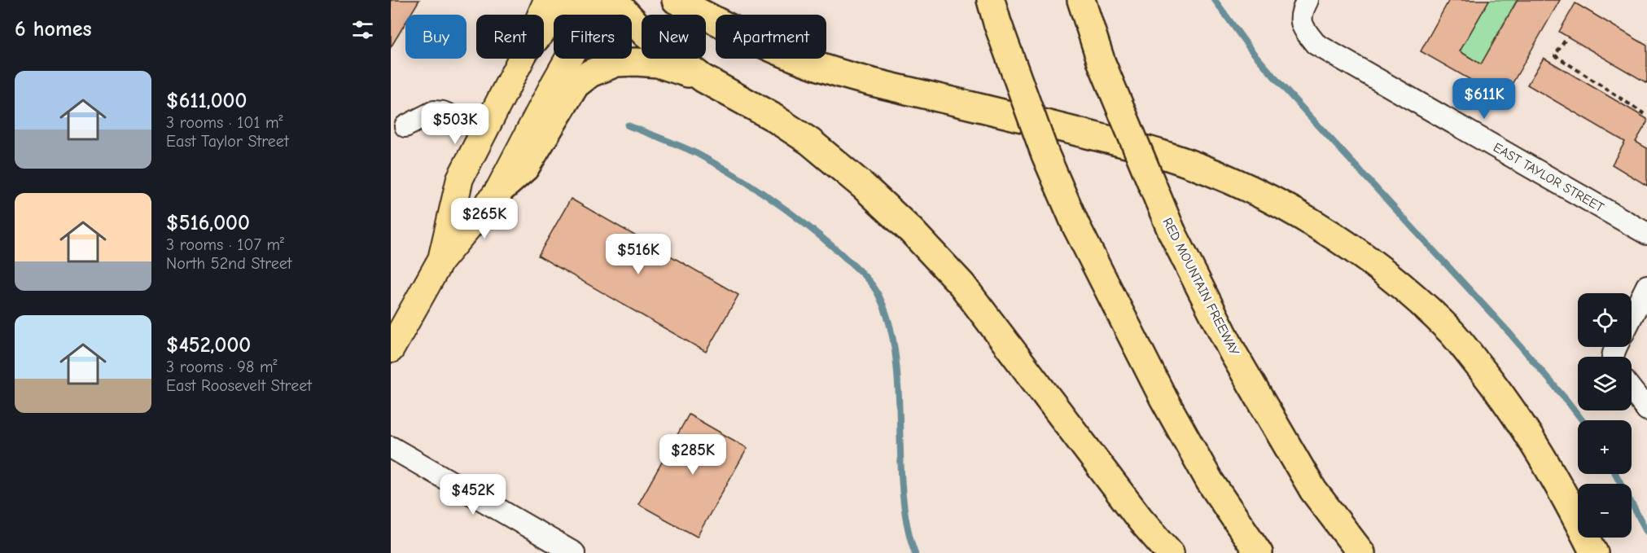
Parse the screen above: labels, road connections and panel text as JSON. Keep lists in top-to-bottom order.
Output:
{
  "streets": {
    "highway": ["RED MOUNTAIN FREEWAY"],
    "street": ["EAST TAYLOR STREET"]
  },
  "page": {
    "heading": "6 homes",
    "chip": [
      "Buy",
      "Rent",
      "Filters",
      "New",
      "Apartment"
    ],
    "list": [
      {
        "name": "$611,000",
        "note": "3 rooms · 101 m² · East Taylor Street"
      },
      {
        "name": "$516,000",
        "note": "3 rooms · 107 m² · North 52nd Street"
      },
      {
        "name": "$452,000",
        "note": "3 rooms · 98 m² · East Roosevelt Street"
      }
    ],
    "price": [
      "$611K",
      "$503K",
      "$265K",
      "$516K",
      "$285K",
      "$452K"
    ],
    "map_buttons": ["+", "−"]
  }
}
